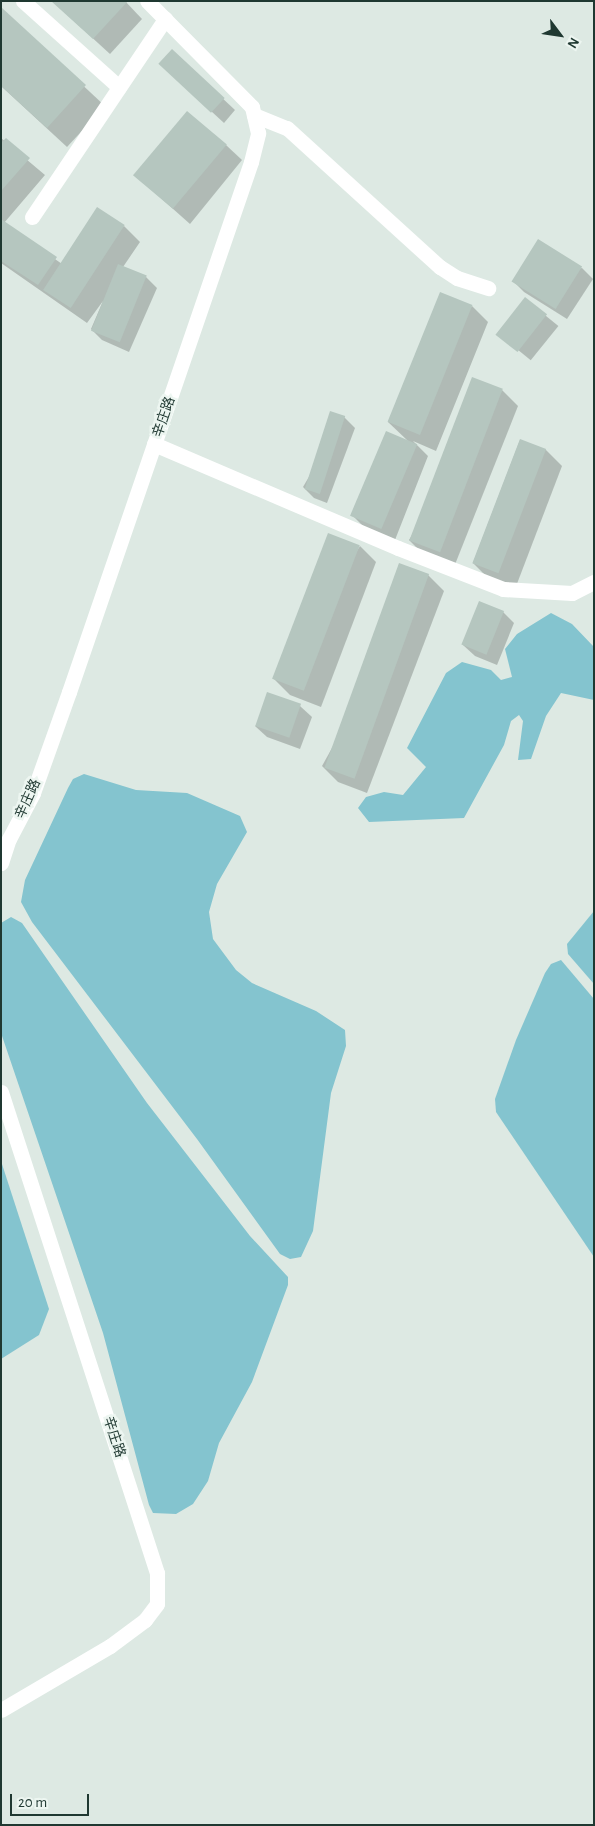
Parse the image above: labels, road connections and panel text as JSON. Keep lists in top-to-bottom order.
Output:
{
  "streets": {
    "street": ["辛庄路"]
  },
  "scale_bar": "20 m",
  "north": "bottom right"
}
